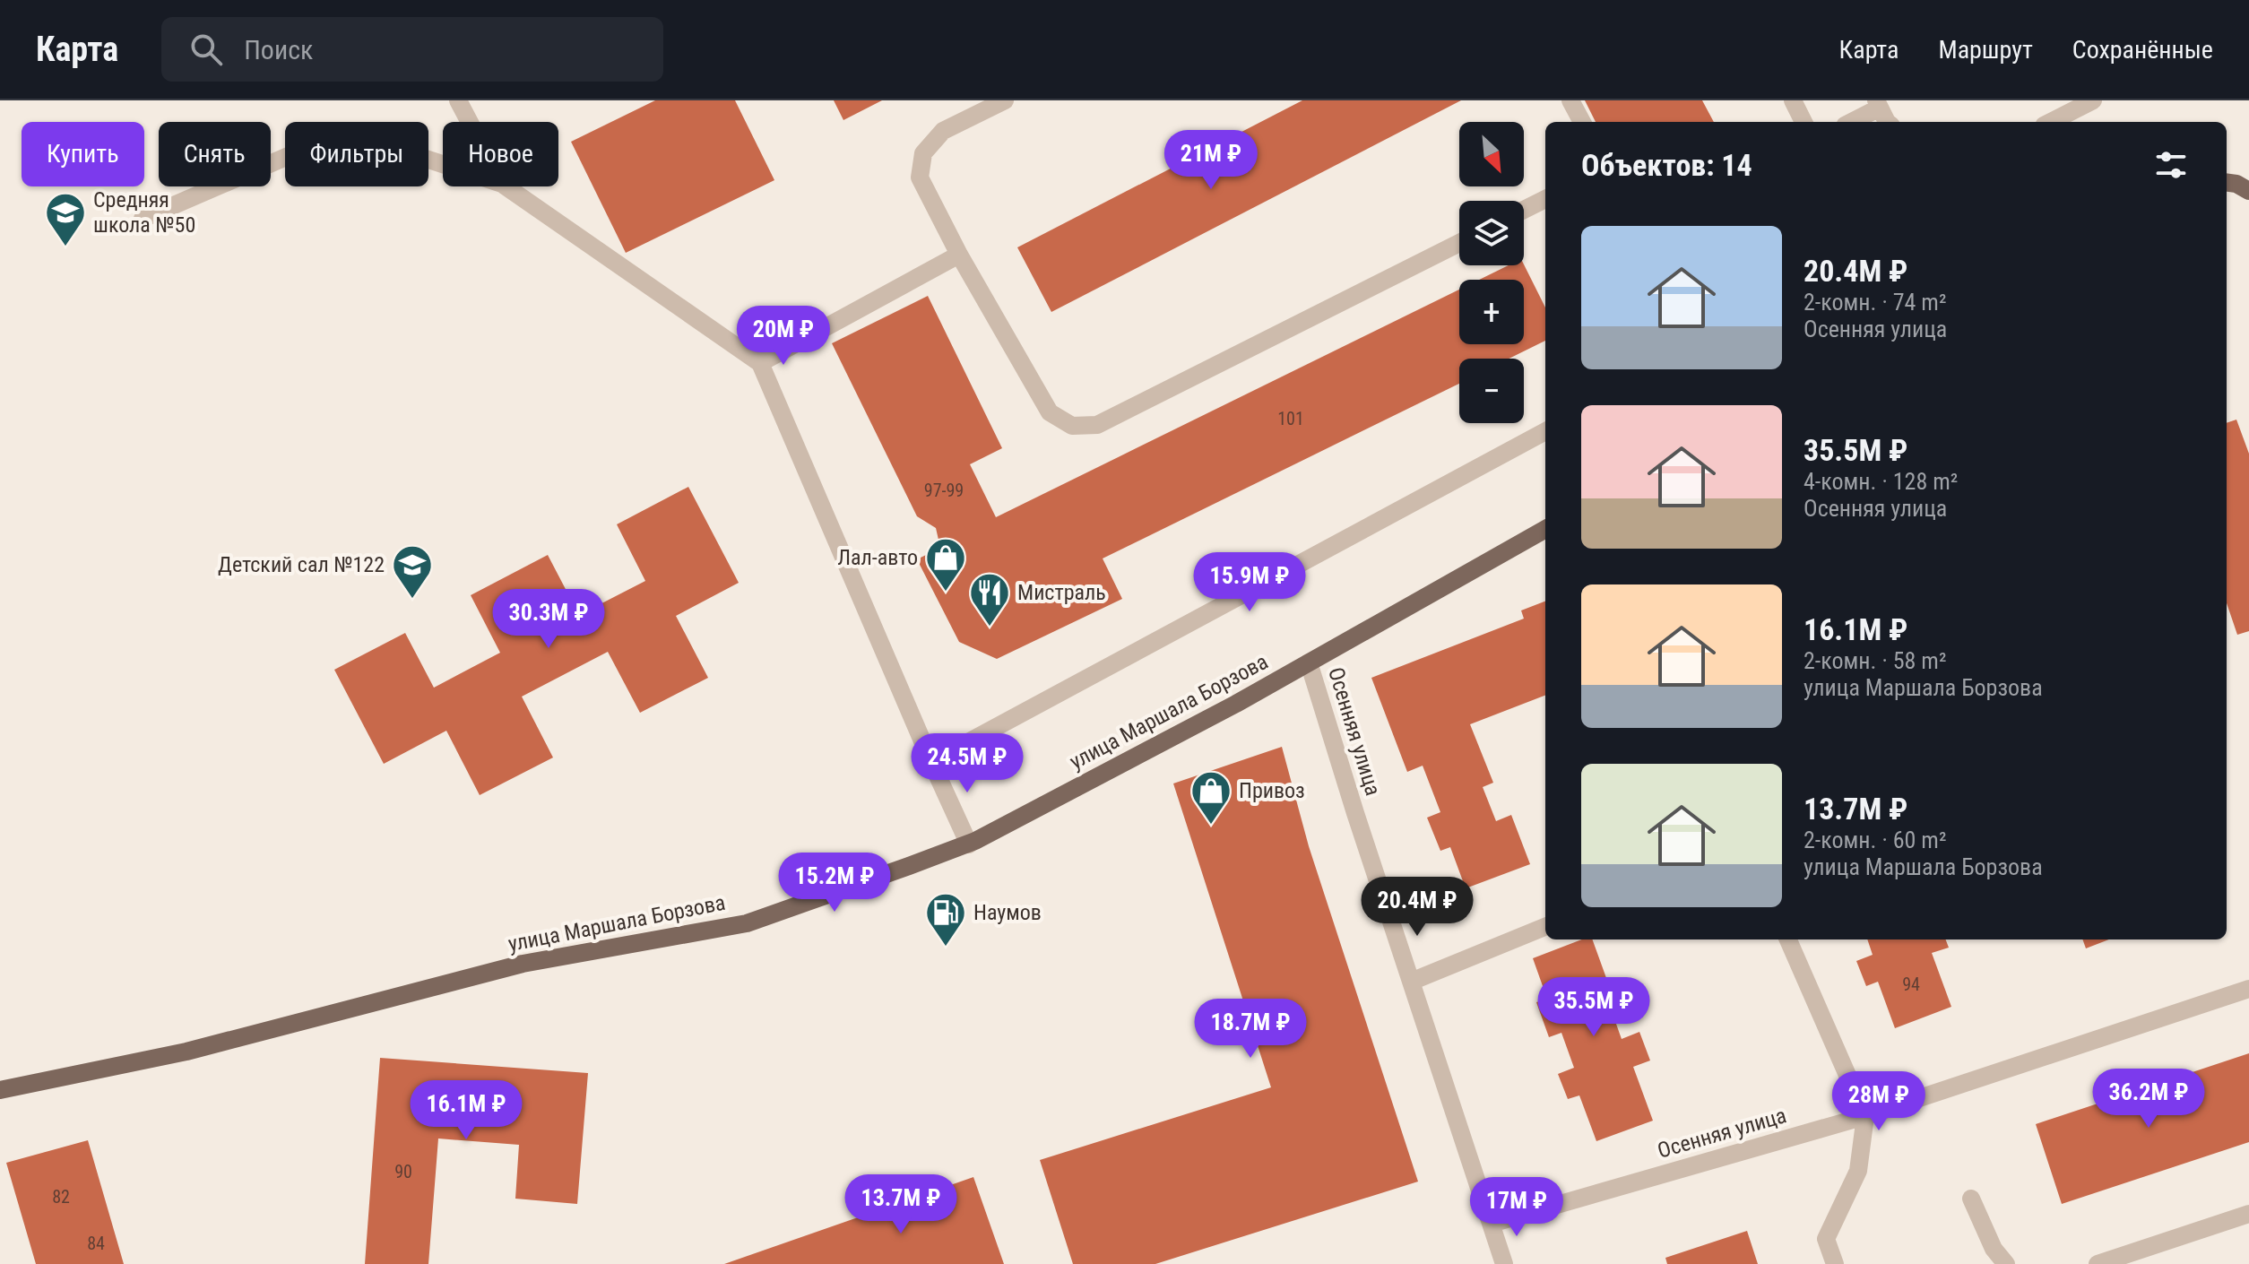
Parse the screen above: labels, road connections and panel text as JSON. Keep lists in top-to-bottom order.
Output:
{
  "streets": {
    "main road": ["улица Маршала Борзова"],
    "street": ["Осенняя улица"]
  },
  "crossings": [
    ["улица Маршала Борзова", "Осенняя улица"]
  ],
  "places": {
    "school or university": ["Средняя школа №50", "Детский сал №122"],
    "shop": ["Лал-авто", "Привоз"],
    "restaurant": ["Мистраль"],
    "fuel station": ["Наумов"]
  },
  "house_numbers": [
    "101",
    "97-99",
    "94",
    "90",
    "82",
    "84"
  ],
  "north": "bottom right",
  "page": {
    "header": "Карта",
    "search": "Поиск",
    "nav": ["Карта", "Маршрут", "Сохранённые"],
    "map_buttons": ["+", "−"],
    "chip": [
      "Купить",
      "Снять",
      "Фильтры",
      "Новое"
    ],
    "heading": "Объектов: 14",
    "price": [
      "21M ₽",
      "20M ₽",
      "15.9M ₽",
      "30.3M ₽",
      "24.5M ₽",
      "15.2M ₽",
      "20.4M ₽",
      "35.5M ₽",
      "18.7M ₽",
      "36.2M ₽",
      "28M ₽",
      "16.1M ₽",
      "13.7M ₽",
      "17M ₽"
    ],
    "list": [
      {
        "name": "20.4M ₽",
        "note": "2-комн. · 74 m² · Осенняя улица"
      },
      {
        "name": "35.5M ₽",
        "note": "4-комн. · 128 m² · Осенняя улица"
      },
      {
        "name": "16.1M ₽",
        "note": "2-комн. · 58 m² · улица Маршала Борзова"
      },
      {
        "name": "13.7M ₽",
        "note": "2-комн. · 60 m² · улица Маршала Борзова"
      }
    ]
  }
}
